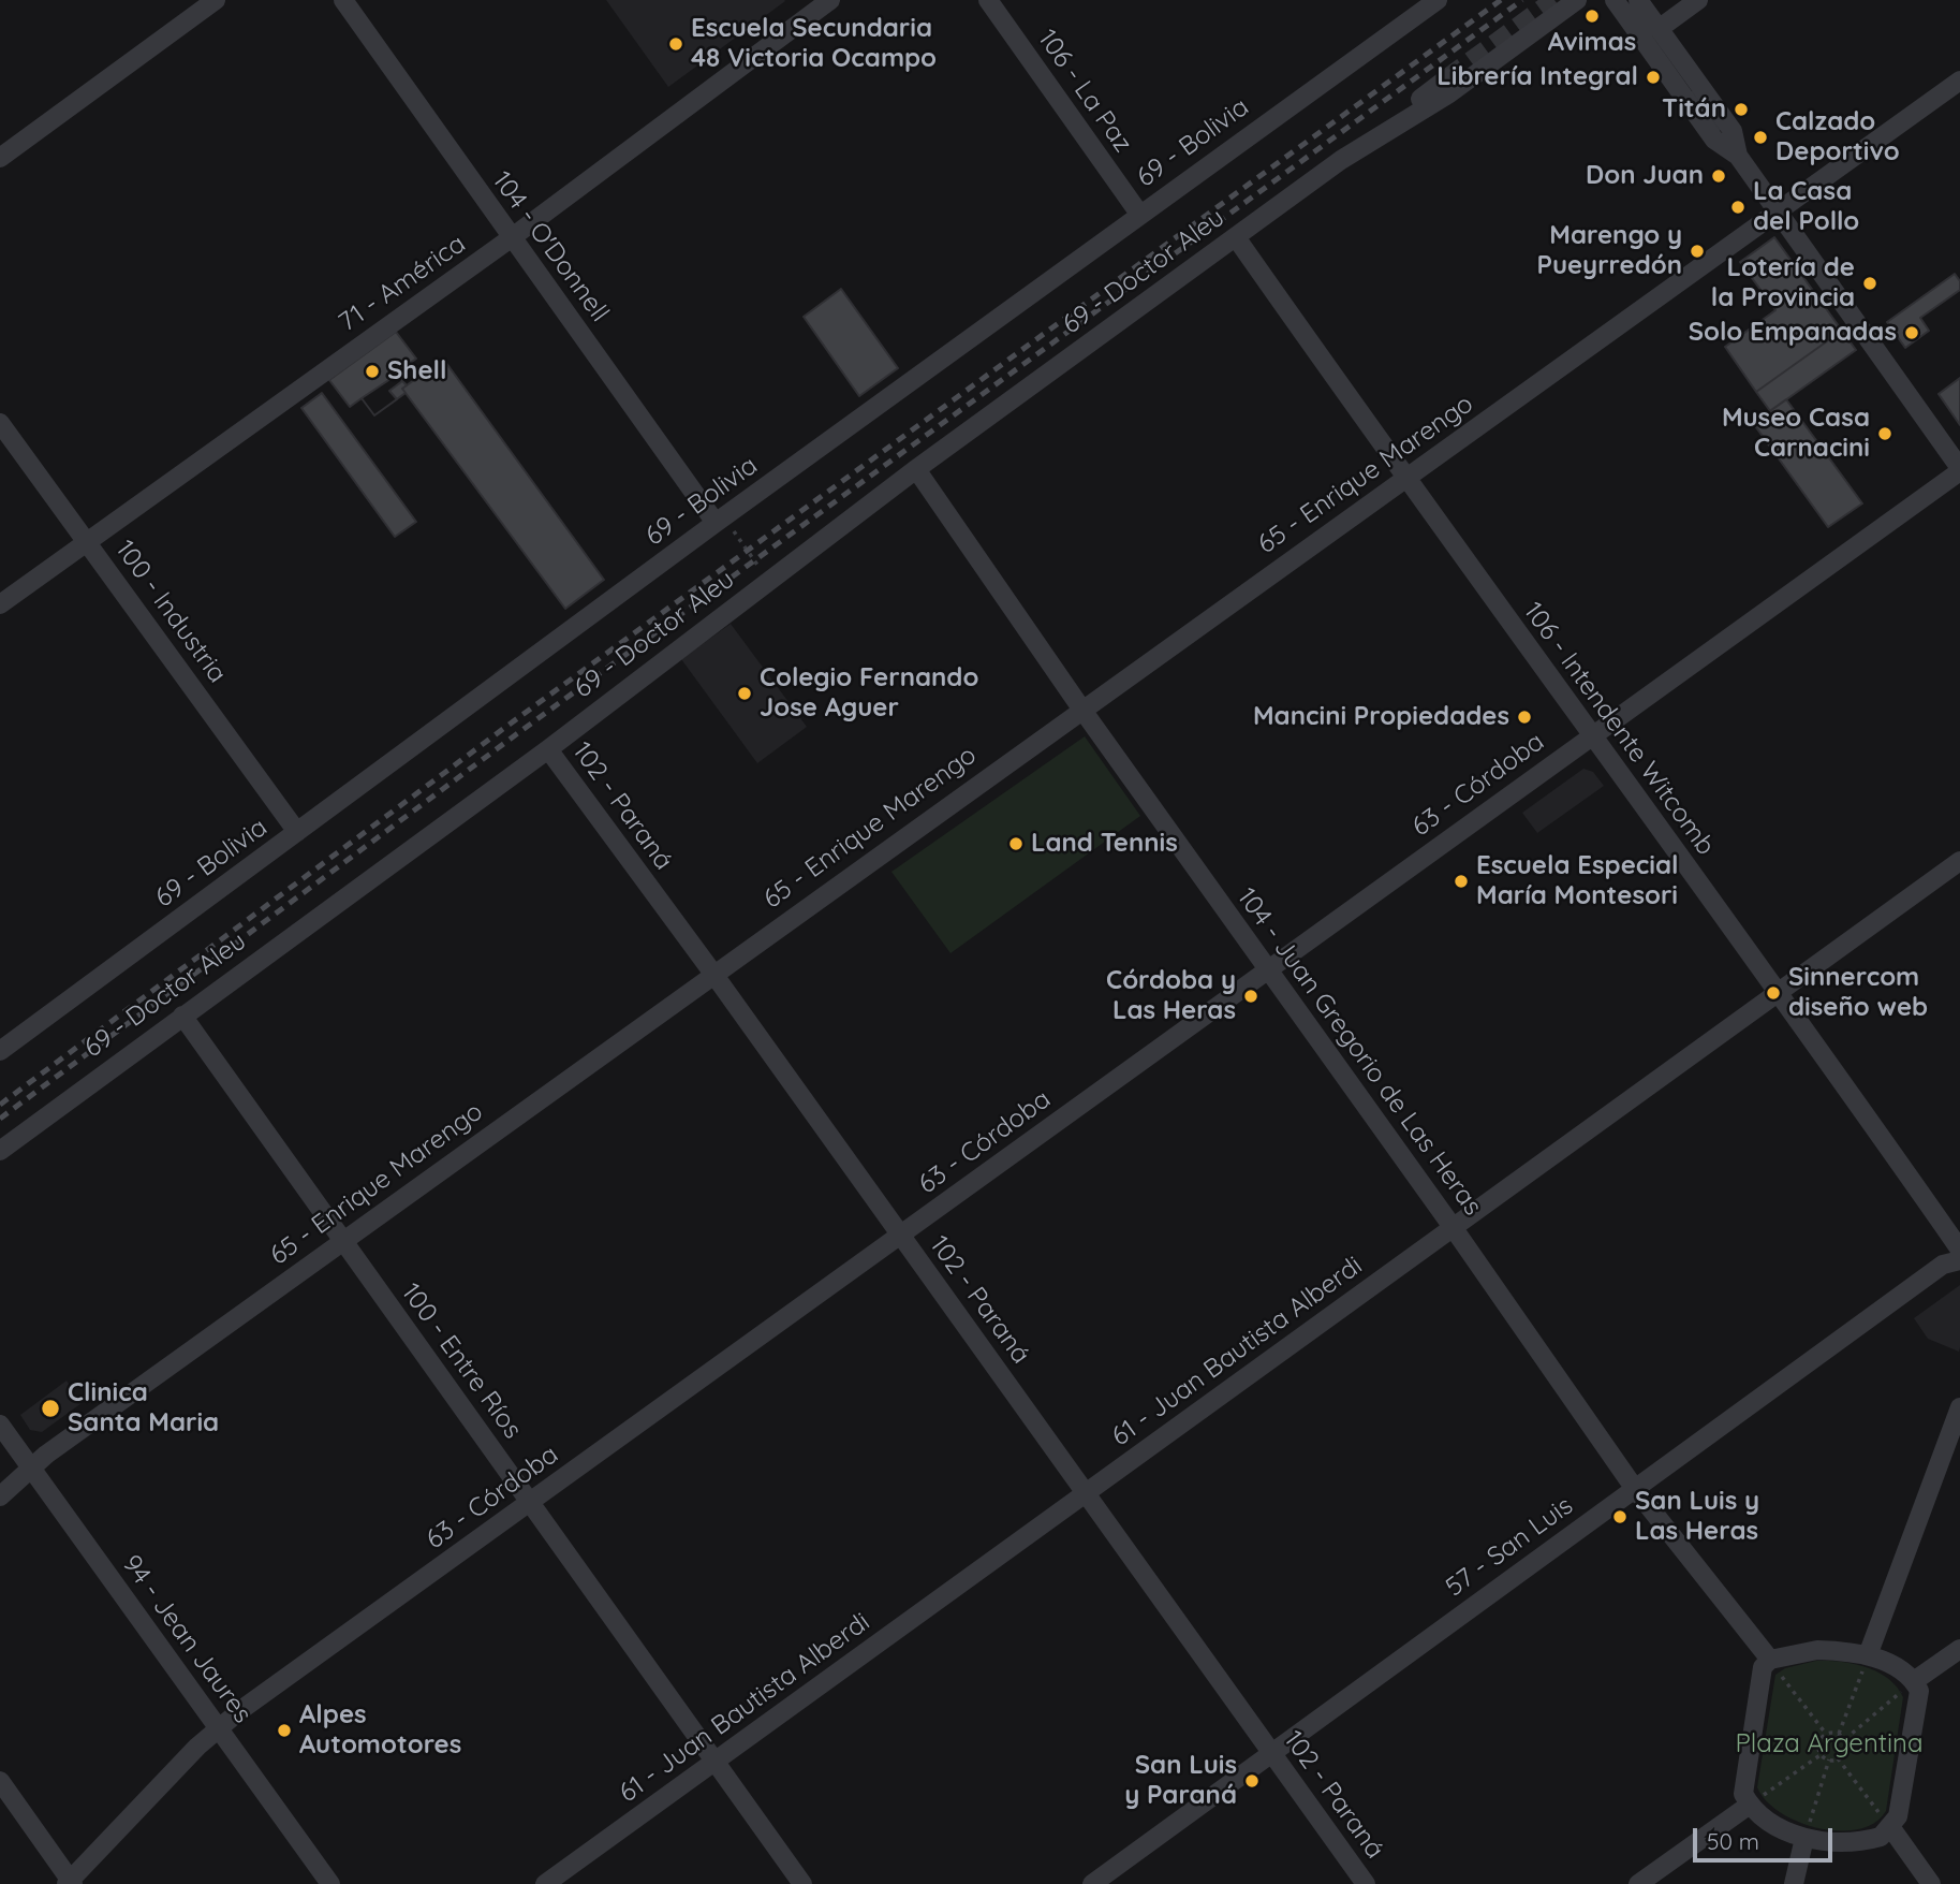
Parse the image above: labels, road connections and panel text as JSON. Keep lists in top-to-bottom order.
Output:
{
  "streets": {
    "street": [
      "106 - La Paz",
      "69 - Bolivia",
      "104 - O'Donnell",
      "69 - Doctor Aleu",
      "71 - América",
      "65 - Enrique Marengo",
      "100 - Industria",
      "106 - Intendente Witcomb",
      "63 - Córdoba",
      "102 - Paraná",
      "104 - Juan Gregorio de Las Heras",
      "61 - Juan Bautista Alberdi",
      "100 - Entre Ríos",
      "57 - San Luis",
      "94 - Jean Jaures"
    ]
  },
  "crossings": [
    ["106 - La Paz", "69 - Bolivia"],
    ["69 - Bolivia", "104 - O'Donnell"],
    ["69 - Bolivia", "100 - Industria"],
    ["104 - O'Donnell", "71 - América"],
    ["69 - Doctor Aleu", "106 - Intendente Witcomb"],
    ["69 - Doctor Aleu", "102 - Paraná"],
    ["69 - Doctor Aleu", "104 - Juan Gregorio de Las Heras"],
    ["69 - Doctor Aleu", "100 - Entre Ríos"],
    ["71 - América", "100 - Industria"],
    ["65 - Enrique Marengo", "106 - Intendente Witcomb"],
    ["65 - Enrique Marengo", "102 - Paraná"],
    ["65 - Enrique Marengo", "104 - Juan Gregorio de Las Heras"],
    ["65 - Enrique Marengo", "100 - Entre Ríos"],
    ["65 - Enrique Marengo", "94 - Jean Jaures"],
    ["106 - Intendente Witcomb", "63 - Córdoba"],
    ["106 - Intendente Witcomb", "61 - Juan Bautista Alberdi"],
    ["63 - Córdoba", "102 - Paraná"],
    ["63 - Córdoba", "104 - Juan Gregorio de Las Heras"],
    ["63 - Córdoba", "100 - Entre Ríos"],
    ["63 - Córdoba", "94 - Jean Jaures"],
    ["102 - Paraná", "61 - Juan Bautista Alberdi"],
    ["102 - Paraná", "57 - San Luis"],
    ["104 - Juan Gregorio de Las Heras", "61 - Juan Bautista Alberdi"],
    ["104 - Juan Gregorio de Las Heras", "57 - San Luis"],
    ["61 - Juan Bautista Alberdi", "100 - Entre Ríos"]
  ],
  "parks": ["Plaza Argentina"],
  "places": [
    "Avimas",
    "Escuela Secundaria 48 Victoria Ocampo",
    "Librería Integral",
    "Titán",
    "Calzado Deportivo",
    "Don Juan",
    "La Casa del Pollo",
    "Marengo y Pueyrredón",
    "Lotería de la Provincia",
    "Solo Empanadas",
    "Shell",
    "Museo Casa Carnacini",
    "Colegio Fernando Jose Aguer",
    "Mancini Propiedades",
    "Land Tennis",
    "Escuela Especial María Montesori",
    "Sinnercom diseño web",
    "Córdoba y Las Heras",
    "Clinica Santa Maria",
    "San Luis y Las Heras",
    "Alpes Automotores",
    "San Luis y Paraná"
  ],
  "scale_bar": "50 m"
}
